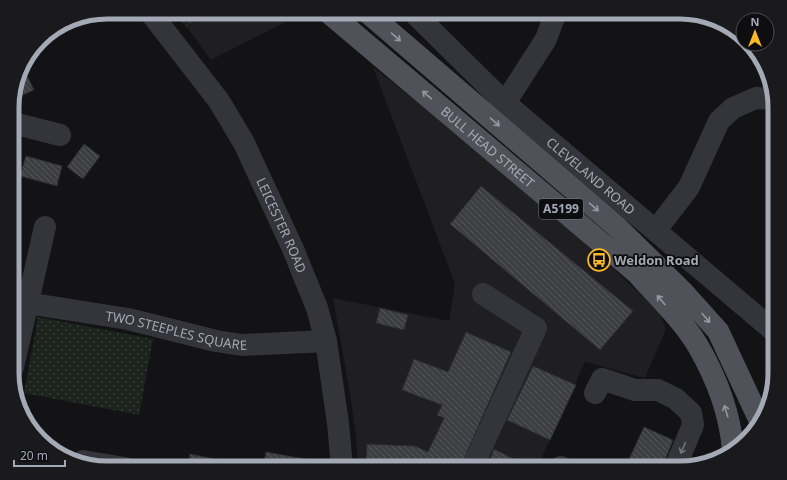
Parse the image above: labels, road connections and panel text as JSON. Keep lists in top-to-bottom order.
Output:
{
  "streets": {
    "main road": ["BULL HEAD STREET", "A5199"],
    "street": ["CLEVELAND ROAD", "LEICESTER ROAD", "TWO STEEPLES SQUARE"]
  },
  "crossings": [
    ["LEICESTER ROAD", "TWO STEEPLES SQUARE"]
  ],
  "places": {
    "bus stop": ["Weldon Road"]
  },
  "scale_bar": "20 m",
  "north": "top"
}
